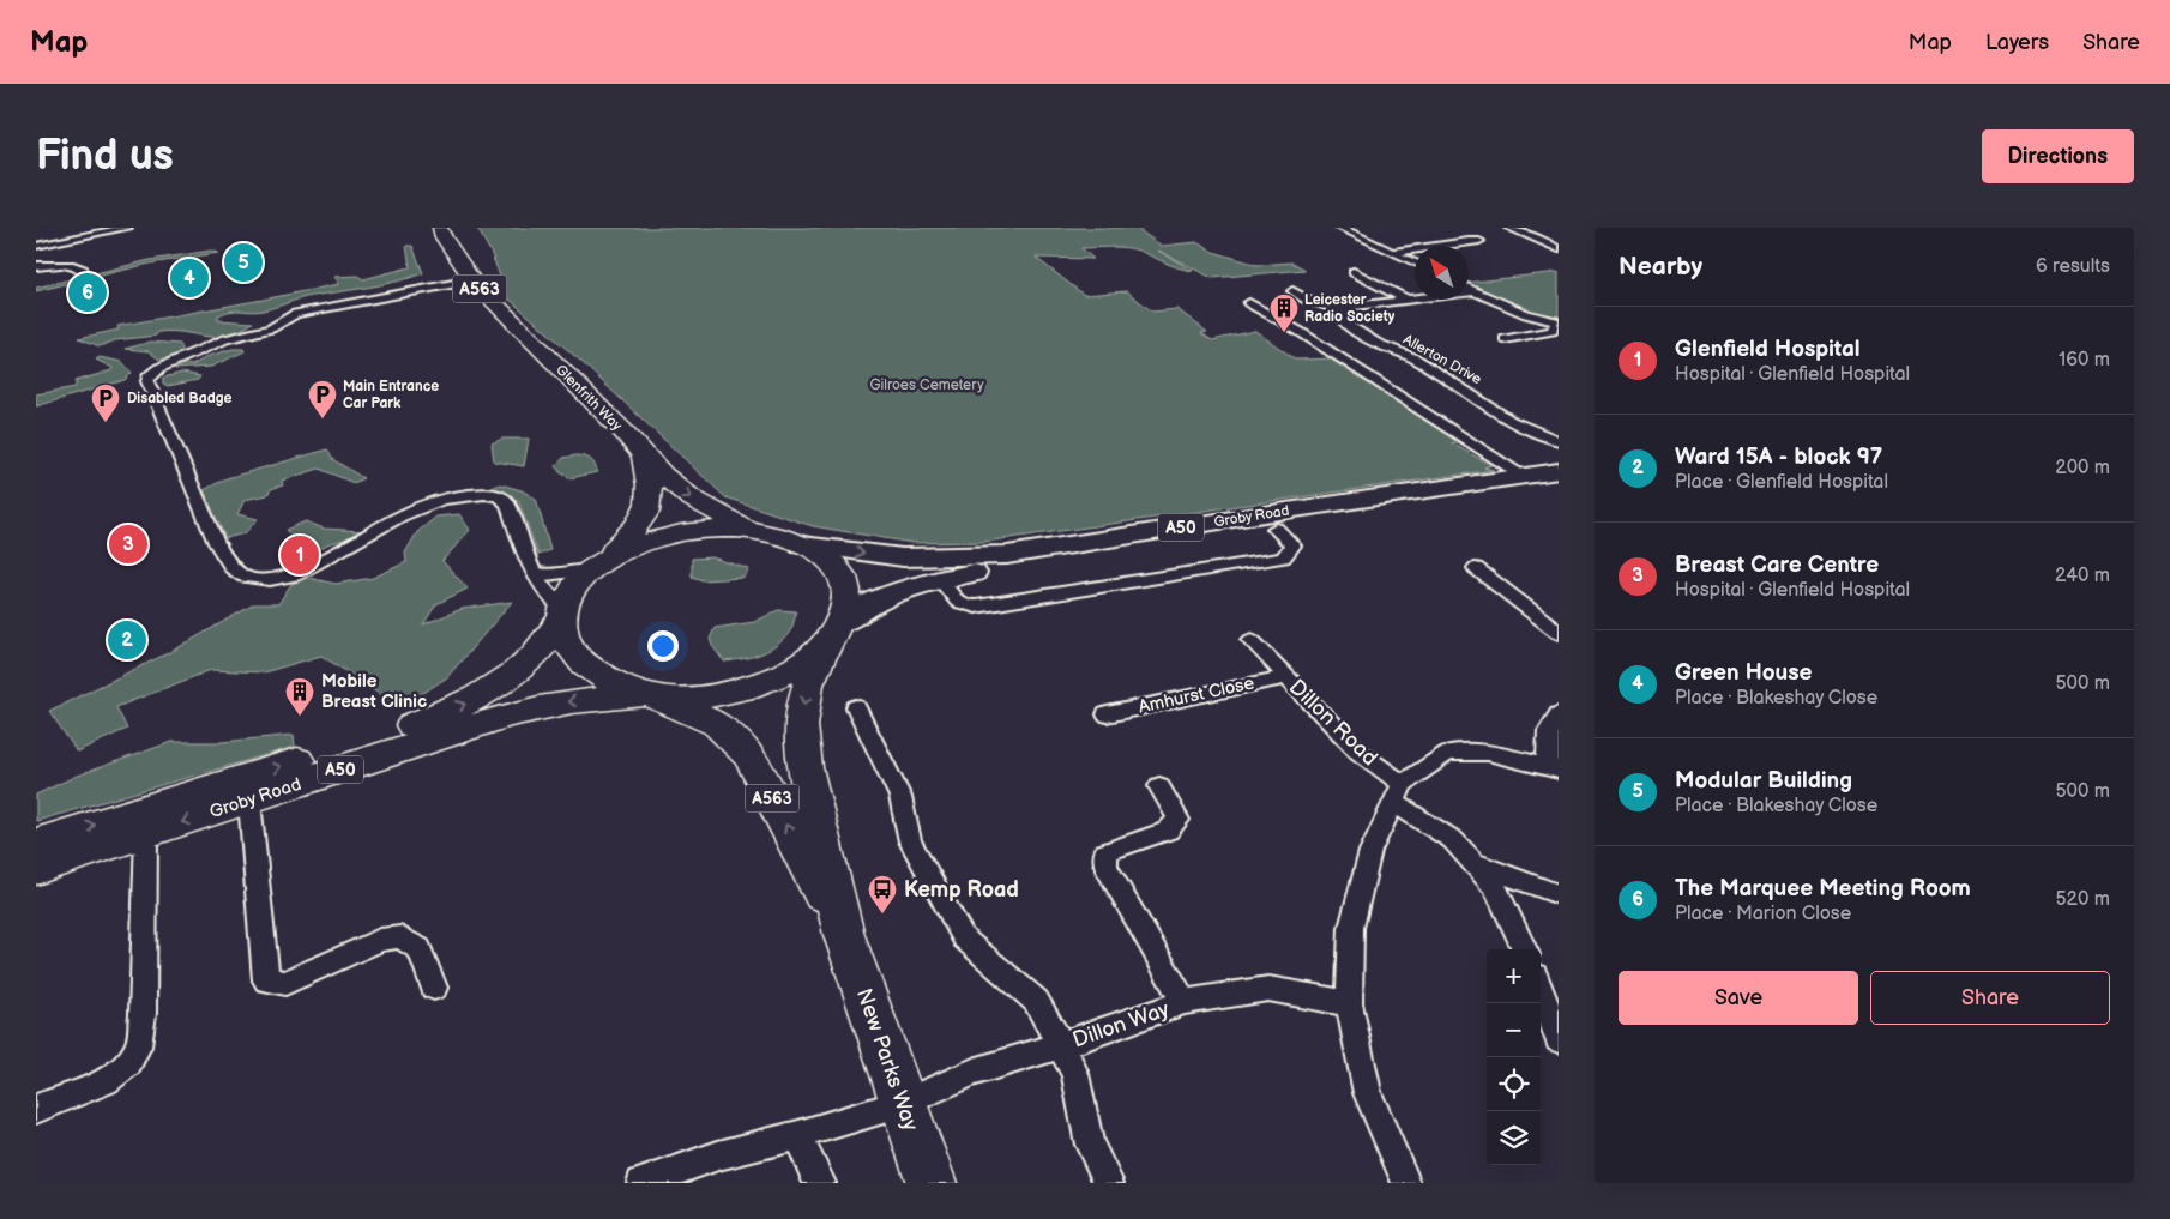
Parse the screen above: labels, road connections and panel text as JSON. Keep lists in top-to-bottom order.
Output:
{
  "streets": {
    "highway": [
      "A563",
      "Glenfrith Way",
      "Groby Road",
      "A50",
      "New Parks Way"
    ],
    "street": [
      "Allerton Drive",
      "Amhurst Close",
      "Dillon Road",
      "Dillon Way"
    ]
  },
  "crossings": [
    ["Glenfrith Way", "A50"],
    ["Groby Road", "A50"],
    ["Groby Road", "New Parks Way"],
    ["A50", "New Parks Way"],
    ["Amhurst Close", "Dillon Road"],
    ["Dillon Way", "New Parks Way"]
  ],
  "parks": ["Gilroes Cemetery"],
  "places": {
    "building": ["Leicester Radio Society", "Mobile Breast Clinic"],
    "parking": ["Main Entrance Car Park", "Disabled Badge"],
    "bus stop": ["Kemp Road"]
  },
  "north": "top left",
  "page": {
    "header": "Map",
    "nav": ["Map", "Layers", "Share"],
    "buttons": [
      "Directions",
      ["Save", "Share"]
    ],
    "title": "Find us",
    "heading": ["Nearby", "6 results"],
    "pins": [
      "5",
      "4",
      "6",
      "3",
      "1",
      "2"
    ],
    "list": [
      {
        "mark": "1",
        "name": "Glenfield Hospital",
        "note": "Hospital · Glenfield Hospital",
        "value": "160 m"
      },
      {
        "mark": "2",
        "name": "Ward 15A - block 97",
        "note": "Place · Glenfield Hospital",
        "value": "200 m"
      },
      {
        "mark": "3",
        "name": "Breast Care Centre",
        "note": "Hospital · Glenfield Hospital",
        "value": "240 m"
      },
      {
        "mark": "4",
        "name": "Green House",
        "note": "Place · Blakeshay Close",
        "value": "500 m"
      },
      {
        "mark": "5",
        "name": "Modular Building",
        "note": "Place · Blakeshay Close",
        "value": "500 m"
      },
      {
        "mark": "6",
        "name": "The Marquee Meeting Room",
        "note": "Place · Marion Close",
        "value": "520 m"
      }
    ],
    "map_buttons": ["+", "−"]
  }
}
